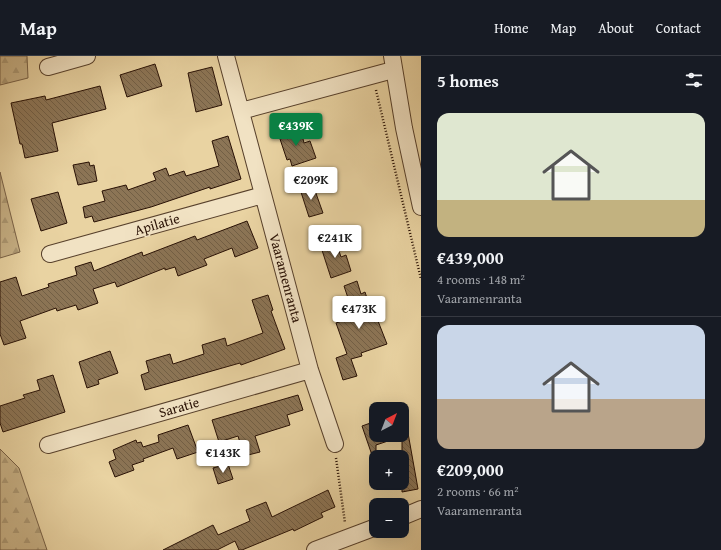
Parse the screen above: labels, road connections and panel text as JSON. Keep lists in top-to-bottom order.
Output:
{
  "streets": {
    "street": ["Apilatie", "Vaaramenranta", "Saratie"]
  },
  "crossings": [
    ["Apilatie", "Vaaramenranta"],
    ["Vaaramenranta", "Saratie"]
  ],
  "north": "top right",
  "page": {
    "header": "Map",
    "nav": [
      "Home",
      "Map",
      "About",
      "Contact"
    ],
    "heading": "5 homes",
    "list": [
      {
        "name": "€439,000",
        "note": "4 rooms · 148 m² · Vaaramenranta"
      },
      {
        "name": "€209,000",
        "note": "2 rooms · 66 m² · Vaaramenranta"
      }
    ],
    "price": [
      "€439K",
      "€209K",
      "€241K",
      "€473K",
      "€143K"
    ],
    "map_buttons": ["+", "−"]
  }
}
